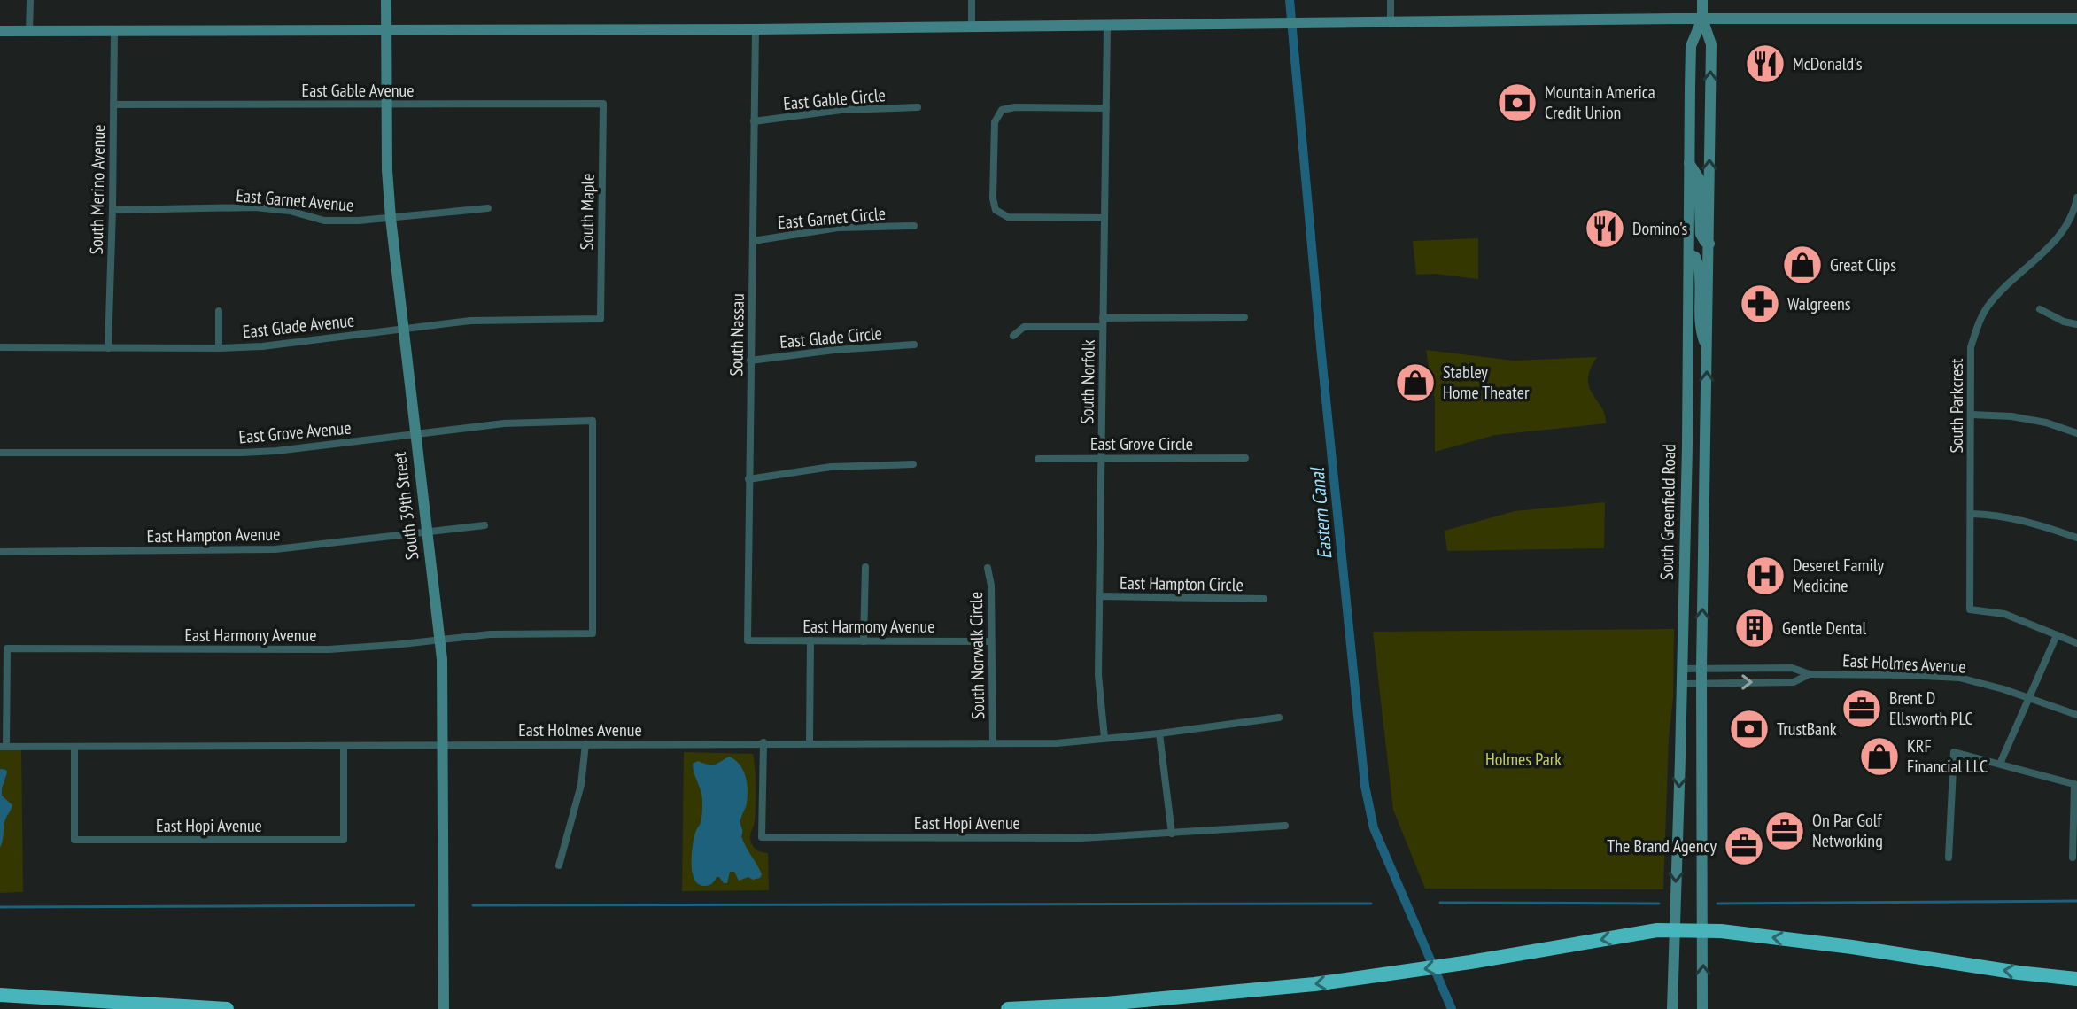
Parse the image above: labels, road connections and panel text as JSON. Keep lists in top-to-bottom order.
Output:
{
  "streets": {
    "main road": ["South 39th Street", "South Greenfield Road"],
    "street": [
      "East Gable Avenue",
      "East Gable Circle",
      "South Merino Avenue",
      "East Garnet Avenue",
      "South Maple",
      "East Garnet Circle",
      "East Glade Avenue",
      "South Nassau",
      "East Glade Circle",
      "South Norfolk",
      "South Parkcrest",
      "East Grove Avenue",
      "East Grove Circle",
      "East Hampton Avenue",
      "East Hampton Circle",
      "East Harmony Avenue",
      "South Norwalk Circle",
      "East Holmes Avenue",
      "East Hopi Avenue"
    ]
  },
  "crossings": [
    ["East Gable Avenue", "South Merino Avenue"],
    ["East Gable Avenue", "South Maple"],
    ["East Gable Avenue", "South 39th Street"],
    ["East Gable Circle", "South Nassau"],
    ["South Merino Avenue", "East Garnet Avenue"],
    ["South Merino Avenue", "East Glade Avenue"],
    ["East Garnet Avenue", "South 39th Street"],
    ["South Maple", "East Glade Avenue"],
    ["East Garnet Circle", "South Nassau"],
    ["East Glade Avenue", "South 39th Street"],
    ["South Nassau", "East Glade Circle"],
    ["South Nassau", "East Harmony Avenue"],
    ["South Norfolk", "East Grove Circle"],
    ["South Norfolk", "East Hampton Circle"],
    ["South Norfolk", "East Holmes Avenue"],
    ["East Grove Avenue", "South 39th Street"],
    ["East Grove Avenue", "East Harmony Avenue"],
    ["South 39th Street", "East Hampton Avenue"],
    ["South 39th Street", "East Harmony Avenue"],
    ["South 39th Street", "East Holmes Avenue"],
    ["South Greenfield Road", "East Holmes Avenue"],
    ["East Harmony Avenue", "South Norwalk Circle"],
    ["East Harmony Avenue", "East Holmes Avenue"],
    ["South Norwalk Circle", "East Holmes Avenue"],
    ["East Holmes Avenue", "East Hopi Avenue"]
  ],
  "water": ["Eastern Canal"],
  "parks": ["Holmes Park"],
  "places": {
    "restaurant": ["McDonald's", "Domino's"],
    "bank": ["Mountain America Credit Union", "TrustBank"],
    "shop": ["Great Clips", "Stabley Home Theater", "KRF Financial LLC"],
    "pharmacy": ["Walgreens"],
    "hospital": ["Deseret Family Medicine"],
    "building": ["Gentle Dental"],
    "office": ["Brent D Ellsworth PLC", "On Par Golf Networking", "The Brand Agency"]
  }
}
